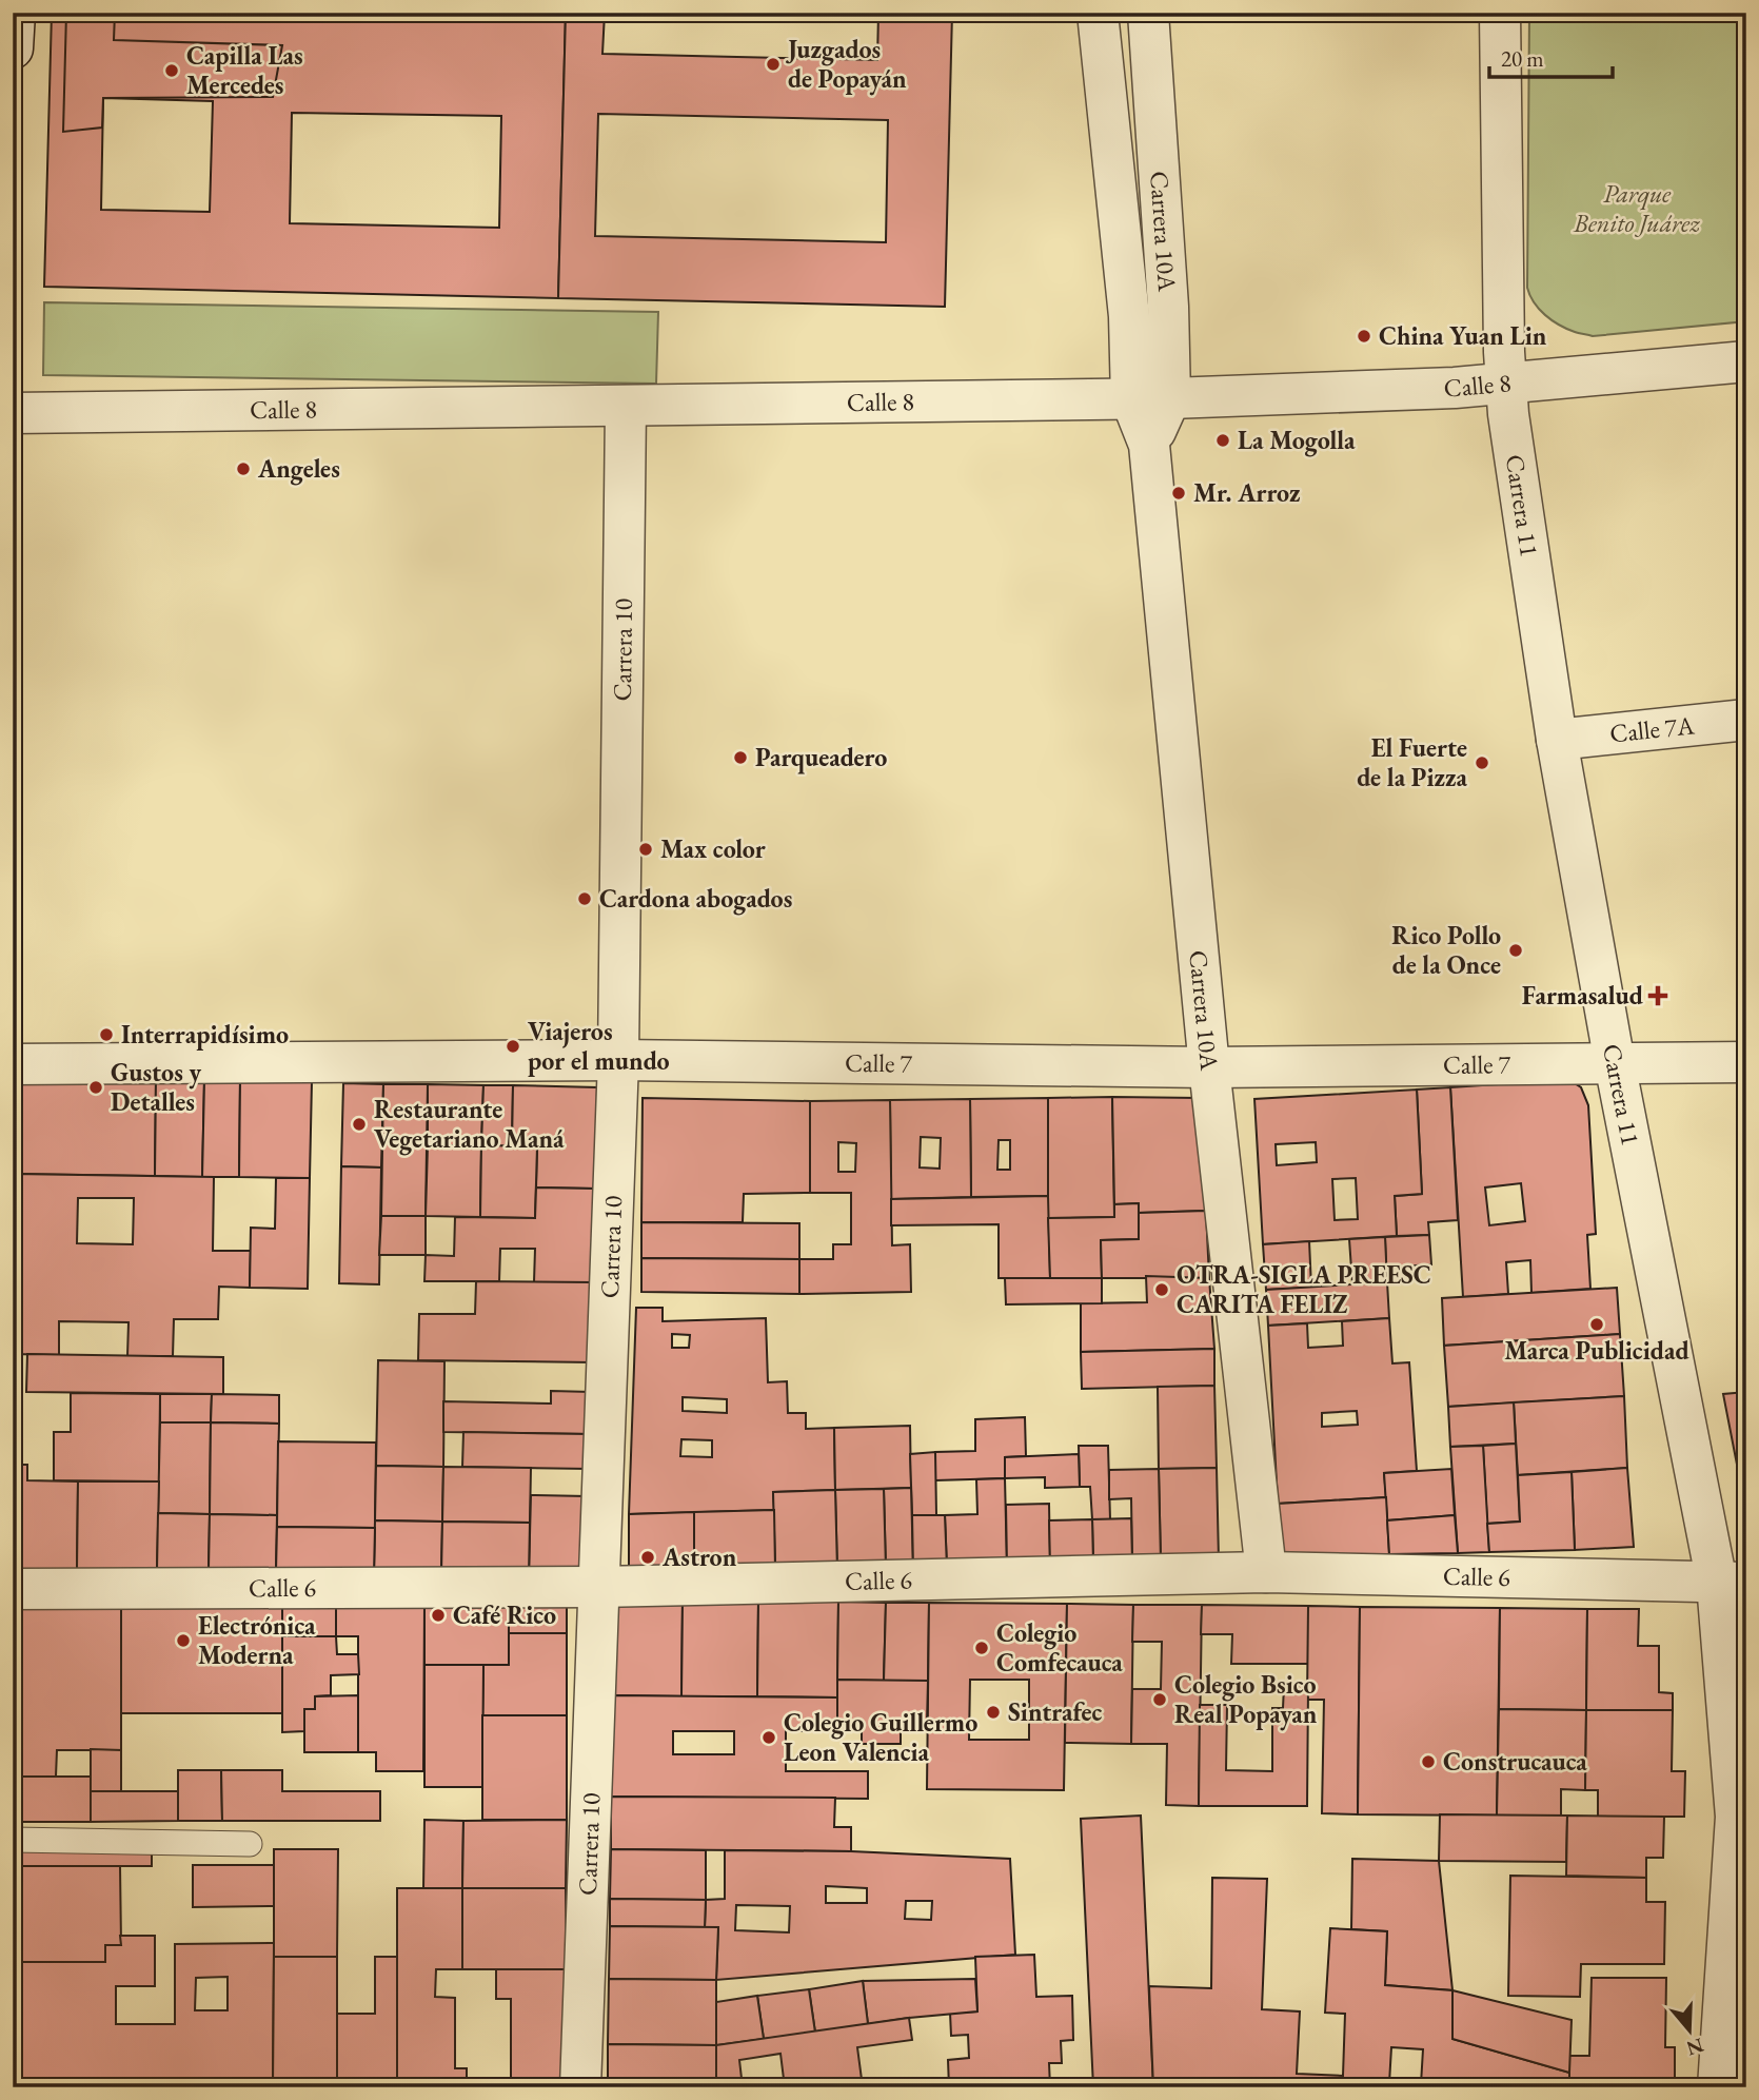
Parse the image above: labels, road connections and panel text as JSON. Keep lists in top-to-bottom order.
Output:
{
  "streets": {
    "street": [
      "Carrera 10A",
      "Calle 8",
      "Carrera 11",
      "Carrera 10",
      "Calle 7A",
      "Calle 7",
      "Calle 6"
    ]
  },
  "crossings": [
    ["Carrera 10A", "Calle 8"],
    ["Carrera 10A", "Calle 7"],
    ["Carrera 10A", "Calle 6"],
    ["Calle 8", "Carrera 11"],
    ["Calle 8", "Carrera 10"],
    ["Carrera 11", "Calle 7A"],
    ["Carrera 11", "Calle 7"],
    ["Carrera 11", "Calle 6"],
    ["Carrera 10", "Calle 7"],
    ["Carrera 10", "Calle 6"]
  ],
  "parks": ["Parque Benito Juárez"],
  "places": {
    "other": [
      "Juzgados de Popayán",
      "Capilla Las Mercedes",
      "China Yuan Lin",
      "La Mogolla",
      "Angeles",
      "Mr. Arroz",
      "Parqueadero",
      "El Fuerte de la Pizza",
      "Max color",
      "Cardona abogados",
      "Rico Pollo de la Once",
      "Interrapidísimo",
      "Viajeros por el mundo",
      "Gustos y Detalles",
      "Restaurante Vegetariano Maná",
      "OTRA-SIGLA PREESC CARITA FELIZ",
      "Marca Publicidad",
      "Astron",
      "Café Rico",
      "Electrónica Moderna",
      "Colegio Comfecauca",
      "Colegio Bsico Real Popayan",
      "Sintrafec",
      "Colegio Guillermo Leon Valencia",
      "Construcauca"
    ],
    "health": ["Farmasalud"]
  },
  "scale_bar": "20 m",
  "north": "bottom"
}
